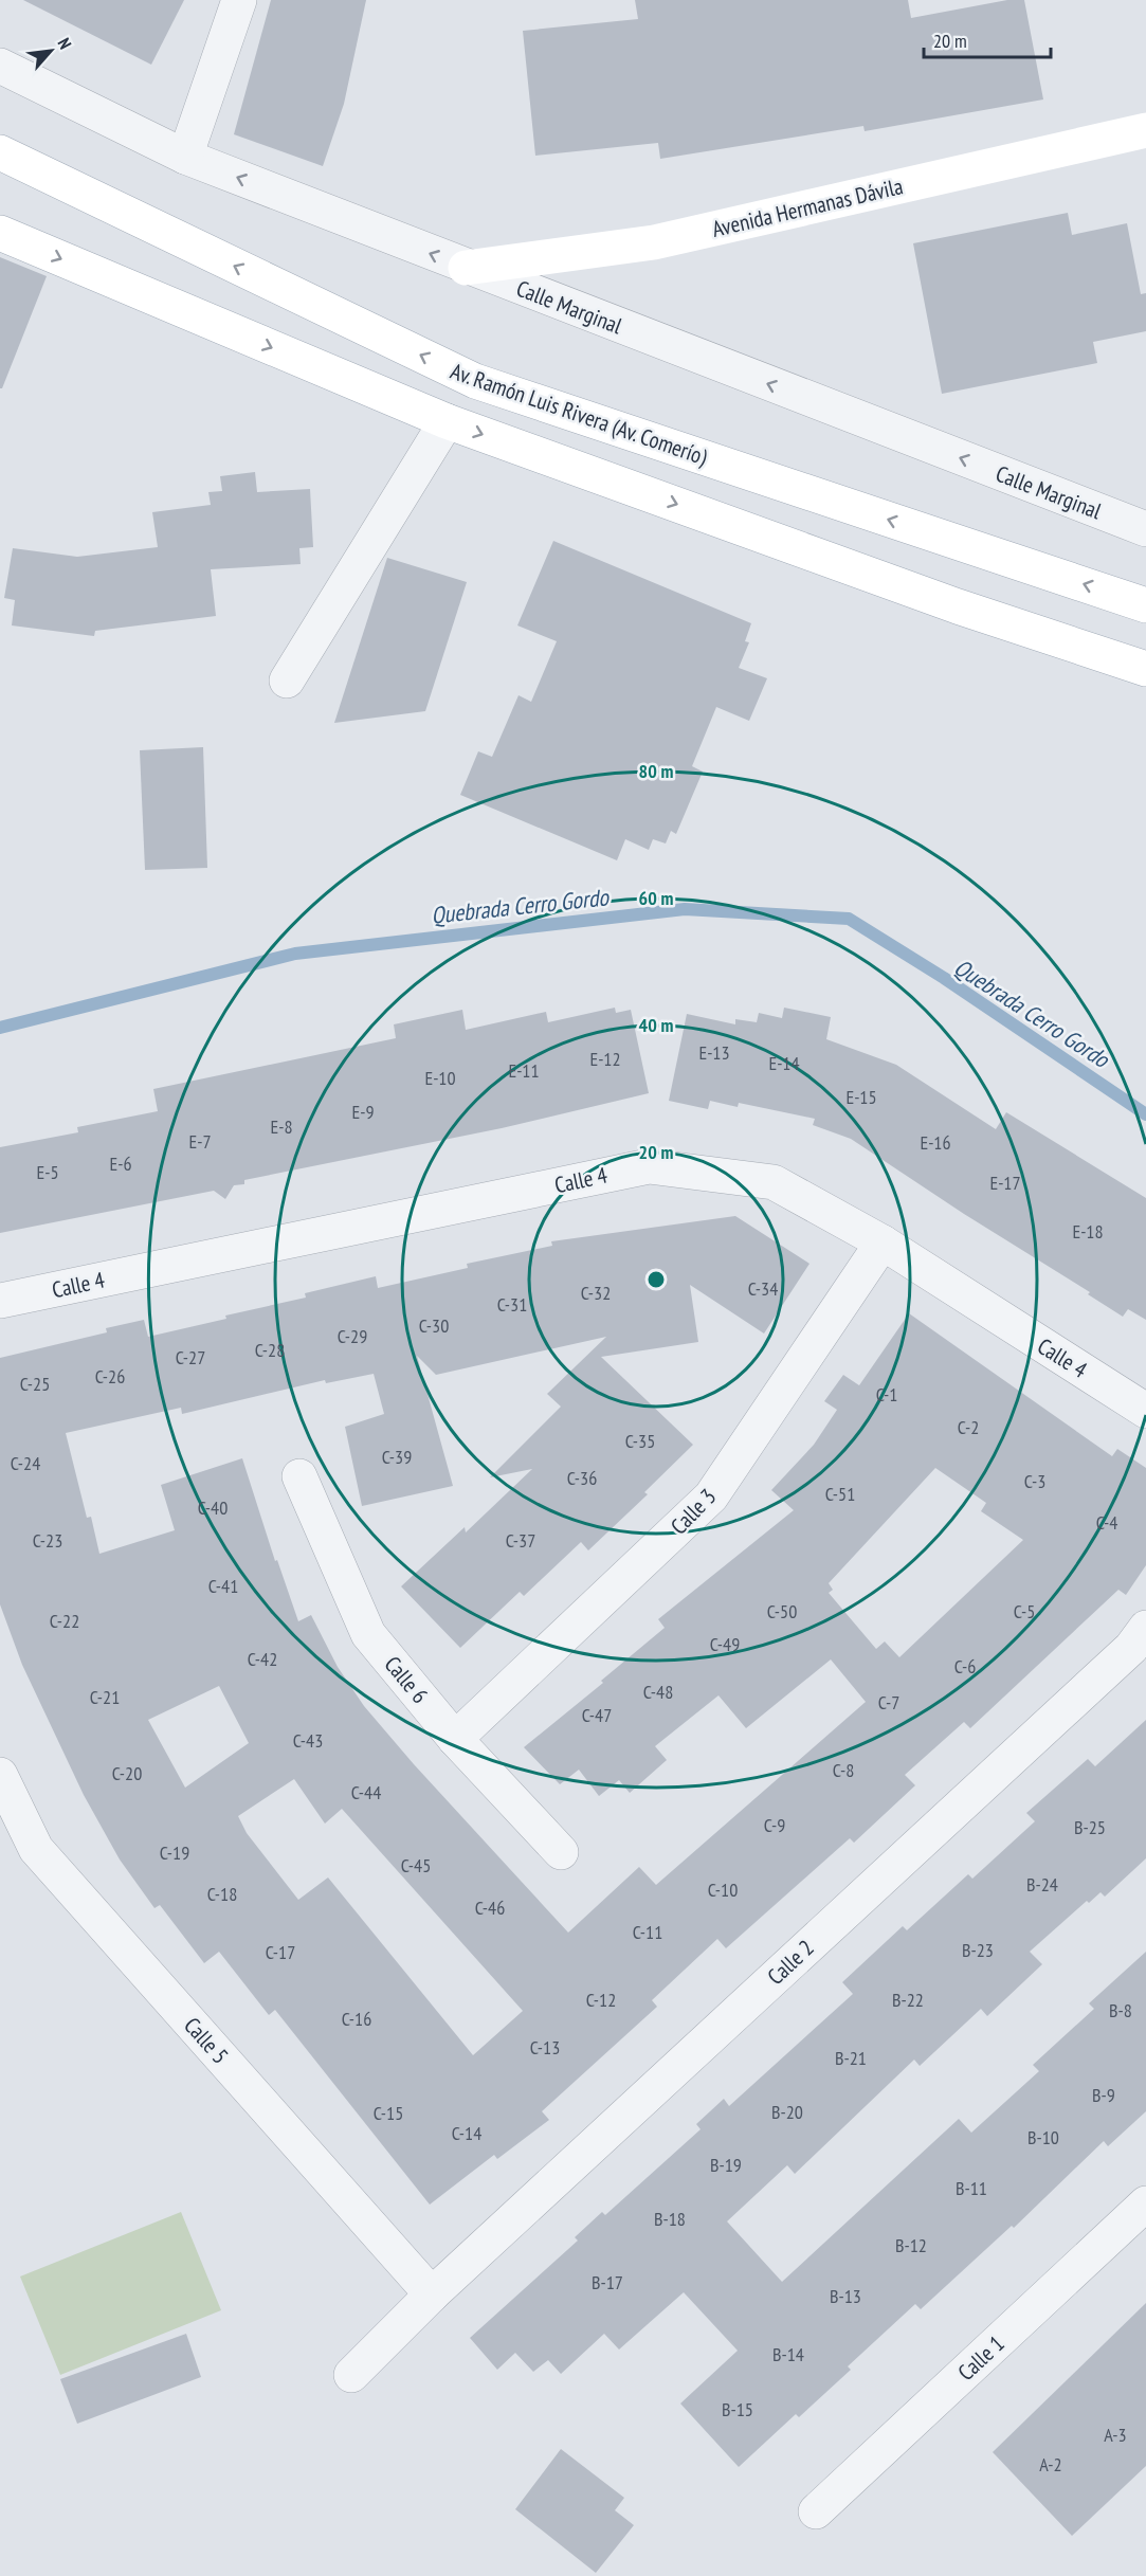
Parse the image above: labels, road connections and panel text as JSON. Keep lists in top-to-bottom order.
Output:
{
  "streets": {
    "main road": ["Avenida Hermanas Dávila", "Av. Ramón Luis Rivera (Av. Comerío)"],
    "street": [
      "Calle Marginal",
      "Calle 4",
      "Calle 3",
      "Calle 6",
      "Calle 2",
      "Calle 5",
      "Calle 1"
    ]
  },
  "crossings": [
    ["Avenida Hermanas Dávila", "Calle Marginal"],
    ["Calle 4", "Calle 3"],
    ["Calle 3", "Calle 6"],
    ["Calle 2", "Calle 5"]
  ],
  "one_way": ["Calle Marginal"],
  "water": ["Quebrada Cerro Gordo"],
  "house_numbers": [
    "E-13",
    "E-12",
    "E-14",
    "E-11",
    "E-10",
    "E-15",
    "E-9",
    "E-8",
    "E-7",
    "E-16",
    "E-6",
    "E-5",
    "E-17",
    "E-18",
    "C-34",
    "C-32",
    "C-31",
    "C-30",
    "C-29",
    "C-28",
    "C-27",
    "C-26",
    "C-25",
    "C-1",
    "C-2",
    "C-35",
    "C-39",
    "C-24",
    "C-36",
    "C-3",
    "C-51",
    "C-40",
    "C-4",
    "C-23",
    "C-37",
    "C-41",
    "C-50",
    "C-5",
    "C-22",
    "C-49",
    "C-42",
    "C-6",
    "C-48",
    "C-21",
    "C-7",
    "C-47",
    "C-43",
    "C-8",
    "C-20",
    "C-44",
    "C-9",
    "B-25",
    "C-19",
    "C-45",
    "B-24",
    "C-10",
    "C-18",
    "C-46",
    "C-11",
    "B-23",
    "C-17",
    "C-12",
    "B-22",
    "B-8",
    "C-16",
    "C-13",
    "B-21",
    "B-9",
    "B-20",
    "C-15",
    "C-14",
    "B-10",
    "B-19",
    "B-11",
    "B-18",
    "B-12",
    "B-17",
    "B-13",
    "B-14",
    "B-15",
    "A-3",
    "A-2"
  ],
  "scale_bar": "20 m",
  "north": "top right",
  "rings": [
    "80 m",
    "60 m",
    "40 m",
    "20 m"
  ]
}
